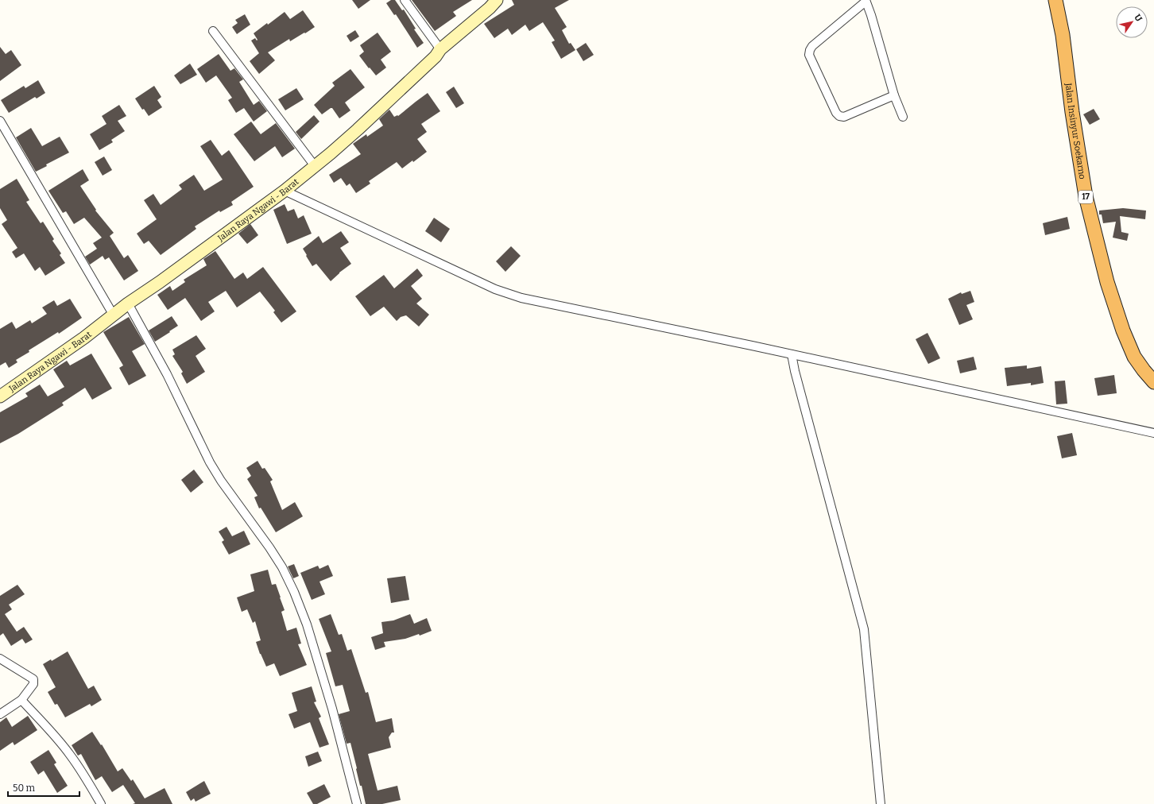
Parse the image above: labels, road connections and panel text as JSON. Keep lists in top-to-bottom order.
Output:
{
  "streets": {
    "highway": ["Jalan Insinyur Soekarno", "17"],
    "main road": ["Jalan Raya Ngawi - Barat"]
  },
  "scale_bar": "50 m",
  "north": "top right"
}
